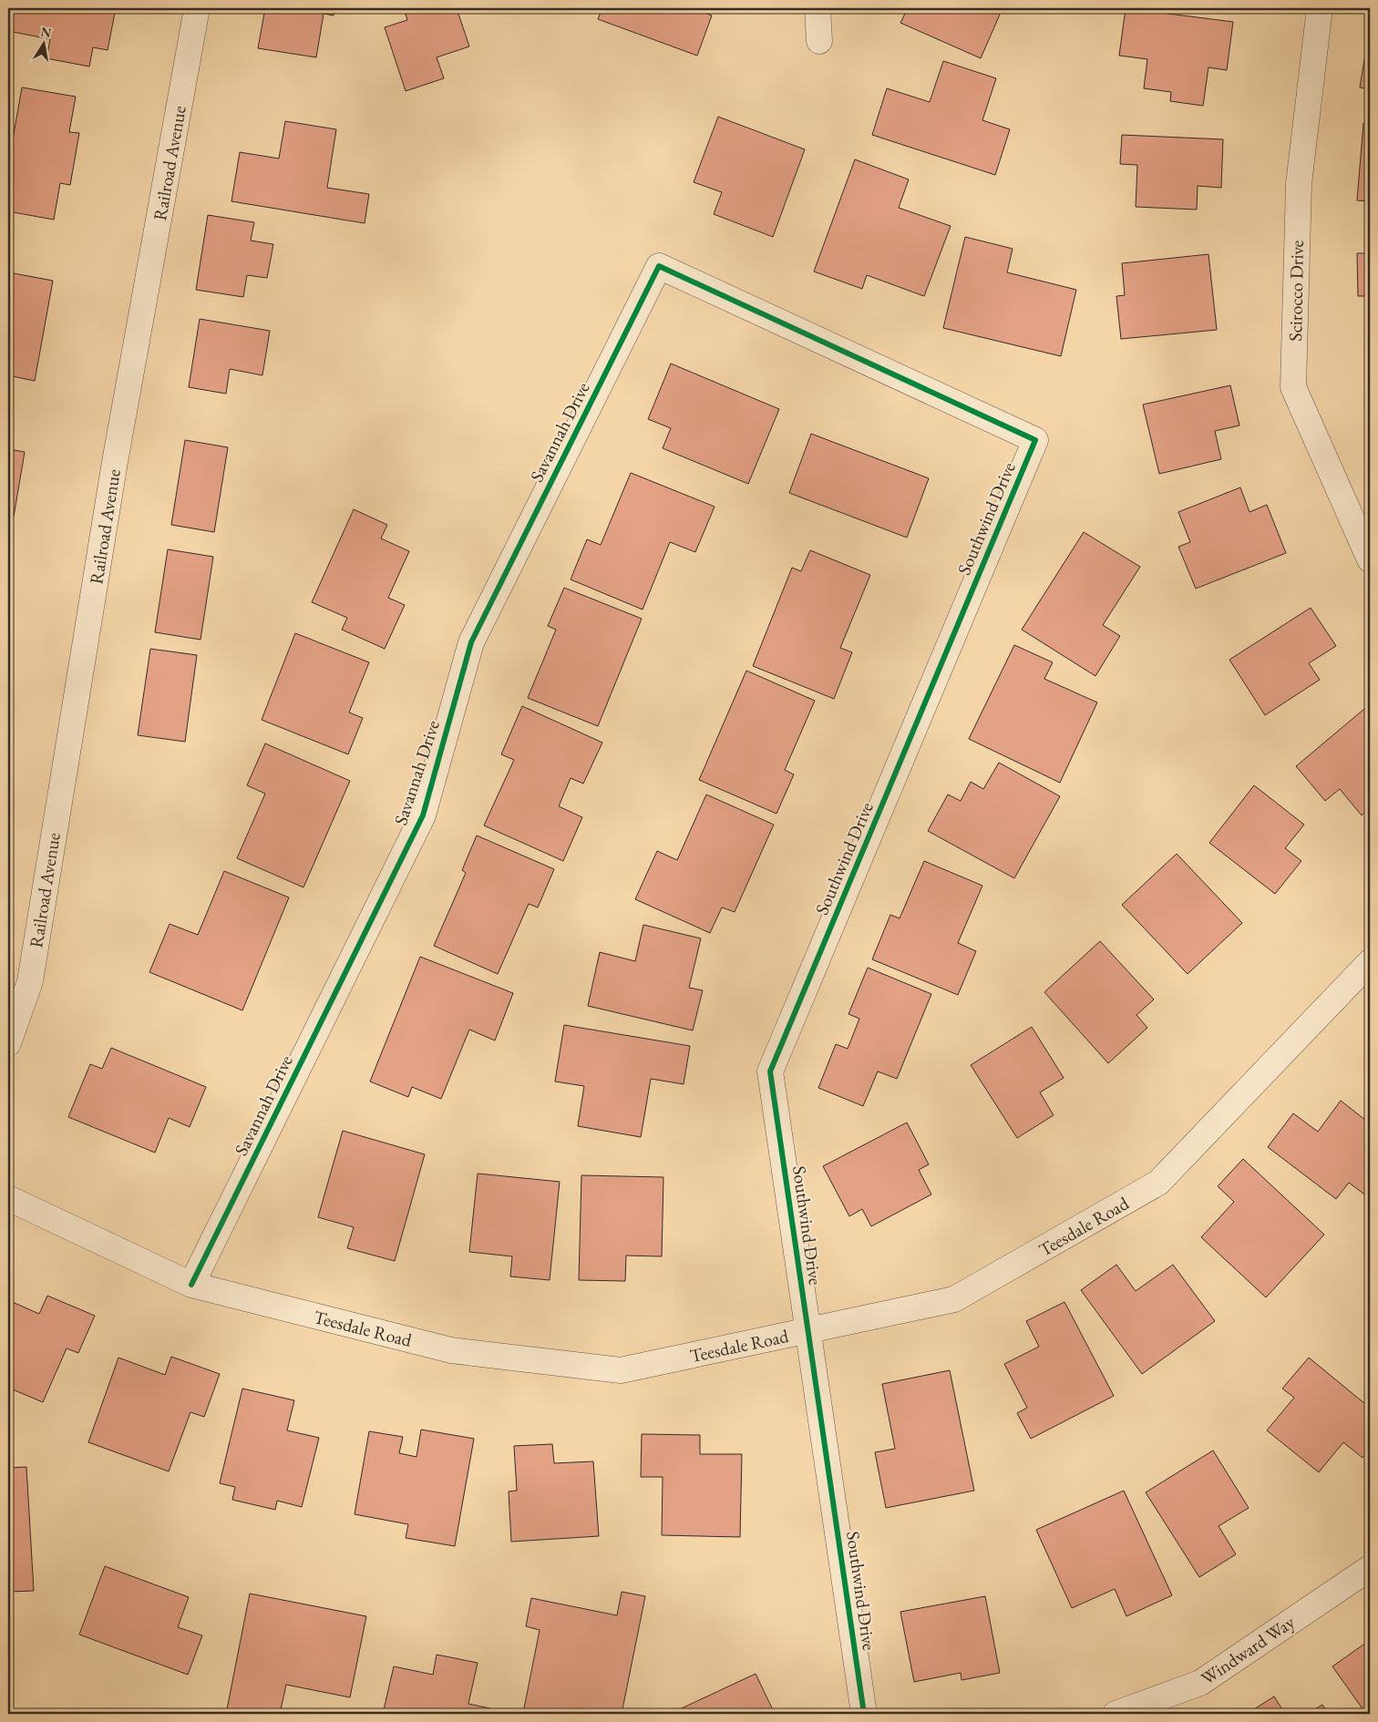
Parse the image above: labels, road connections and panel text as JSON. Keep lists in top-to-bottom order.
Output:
{
  "streets": {
    "street": [
      "Railroad Avenue",
      "Scirocco Drive",
      "Savannah Drive",
      "Southwind Drive",
      "Teesdale Road",
      "Windward Way"
    ]
  },
  "crossings": [
    ["Savannah Drive", "Southwind Drive"],
    ["Savannah Drive", "Teesdale Road"],
    ["Southwind Drive", "Teesdale Road"]
  ],
  "north": "top"
}
